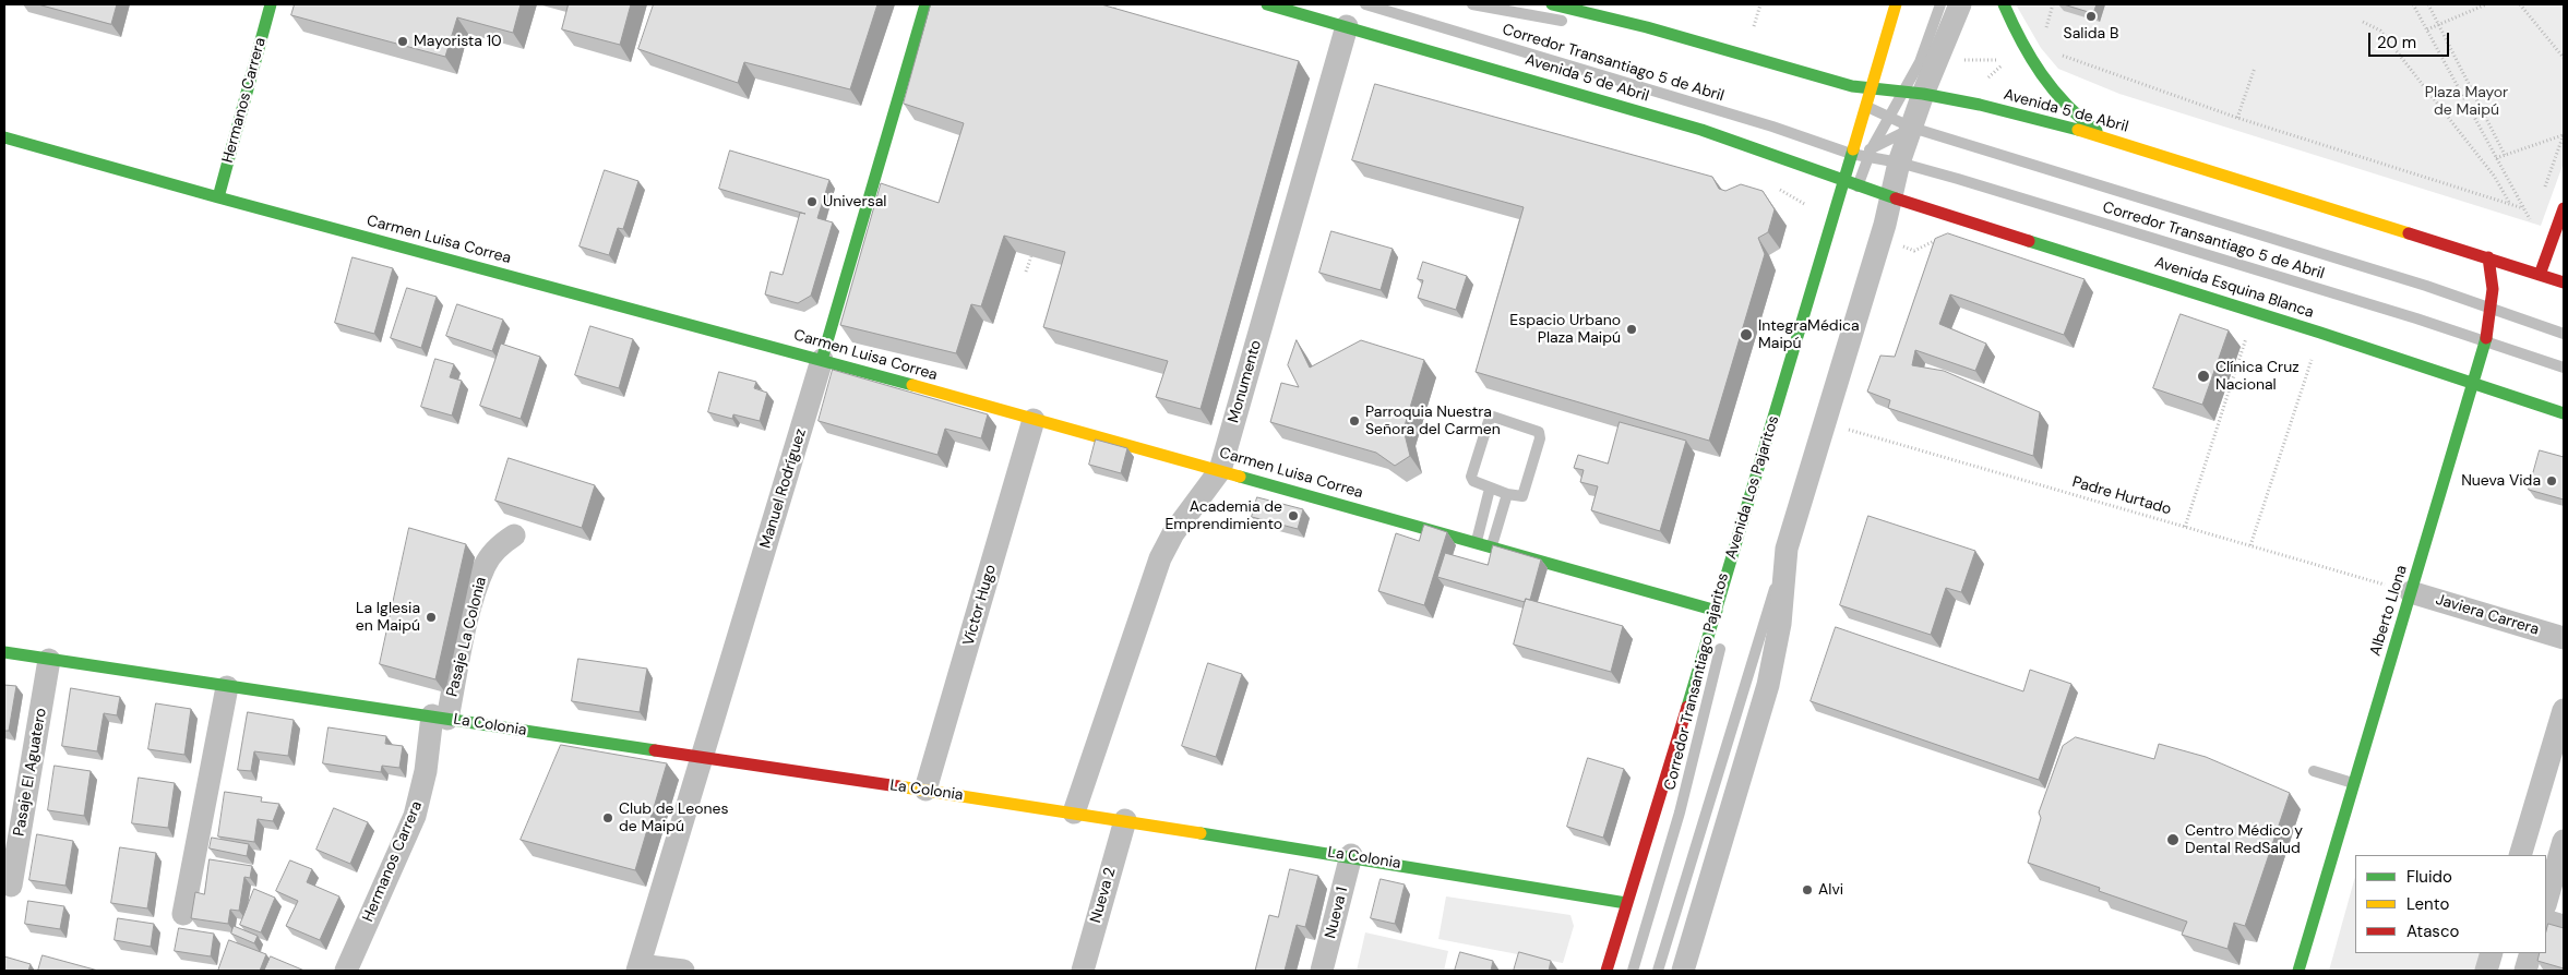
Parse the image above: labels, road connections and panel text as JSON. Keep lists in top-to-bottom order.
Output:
{
  "streets": {
    "main road": [
      "Avenida 5 de Abril",
      "Hermanos Carrera",
      "Carmen Luisa Correa",
      "Avenida Esquina Blanca",
      "Avenida Los Pajaritos",
      "Manuel Rodríguez",
      "Alberto Llona",
      "La Colonia"
    ],
    "street": [
      "Monumento",
      "Víctor Hugo",
      "Javiera Carrera",
      "Pasaje La Colonia",
      "Pasaje El Aguatero",
      "Nueva 2",
      "Nueva 1"
    ],
    "lane": ["Corredor Transantiago 5 de Abril", "Corredor Transantiago Pajaritos"],
    "path": ["Padre Hurtado"]
  },
  "crossings": [
    ["Corredor Transantiago 5 de Abril", "Avenida Los Pajaritos"],
    ["Corredor Transantiago 5 de Abril", "Alberto Llona"],
    ["Avenida 5 de Abril", "Avenida Esquina Blanca"],
    ["Avenida 5 de Abril", "Monumento"],
    ["Avenida 5 de Abril", "Avenida Los Pajaritos"],
    ["Avenida 5 de Abril", "Alberto Llona"],
    ["Hermanos Carrera", "Carmen Luisa Correa"],
    ["Hermanos Carrera", "Pasaje La Colonia"],
    ["Hermanos Carrera", "La Colonia"],
    ["Carmen Luisa Correa", "Monumento"],
    ["Carmen Luisa Correa", "Avenida Los Pajaritos"],
    ["Carmen Luisa Correa", "Manuel Rodríguez"],
    ["Carmen Luisa Correa", "Víctor Hugo"],
    ["Avenida Esquina Blanca", "Alberto Llona"],
    ["Monumento", "La Colonia"],
    ["Avenida Los Pajaritos", "La Colonia"],
    ["Manuel Rodríguez", "La Colonia"],
    ["Padre Hurtado", "Alberto Llona"],
    ["Padre Hurtado", "Javiera Carrera"],
    ["Víctor Hugo", "La Colonia"],
    ["Alberto Llona", "Javiera Carrera"],
    ["Pasaje La Colonia", "La Colonia"],
    ["La Colonia", "Pasaje El Aguatero"],
    ["La Colonia", "Nueva 2"],
    ["La Colonia", "Nueva 1"]
  ],
  "parks": ["Plaza Mayor de Maipú"],
  "places": [
    "Salida B",
    "Mayorista 10",
    "Universal",
    "Espacio Urbano Plaza Maipú",
    "IntegraMédica Maipú",
    "Clínica Cruz Nacional",
    "Parroquia Nuestra Señora del Carmen",
    "Nueva Vida",
    "Academia de Emprendimiento",
    "La Iglesia en Maipú",
    "Club de Leones de Maipú",
    "Centro Médico y Dental RedSalud",
    "Alvi"
  ],
  "legend": ["Fluido", "Lento", "Atasco"],
  "scale_bar": "20 m"
}
